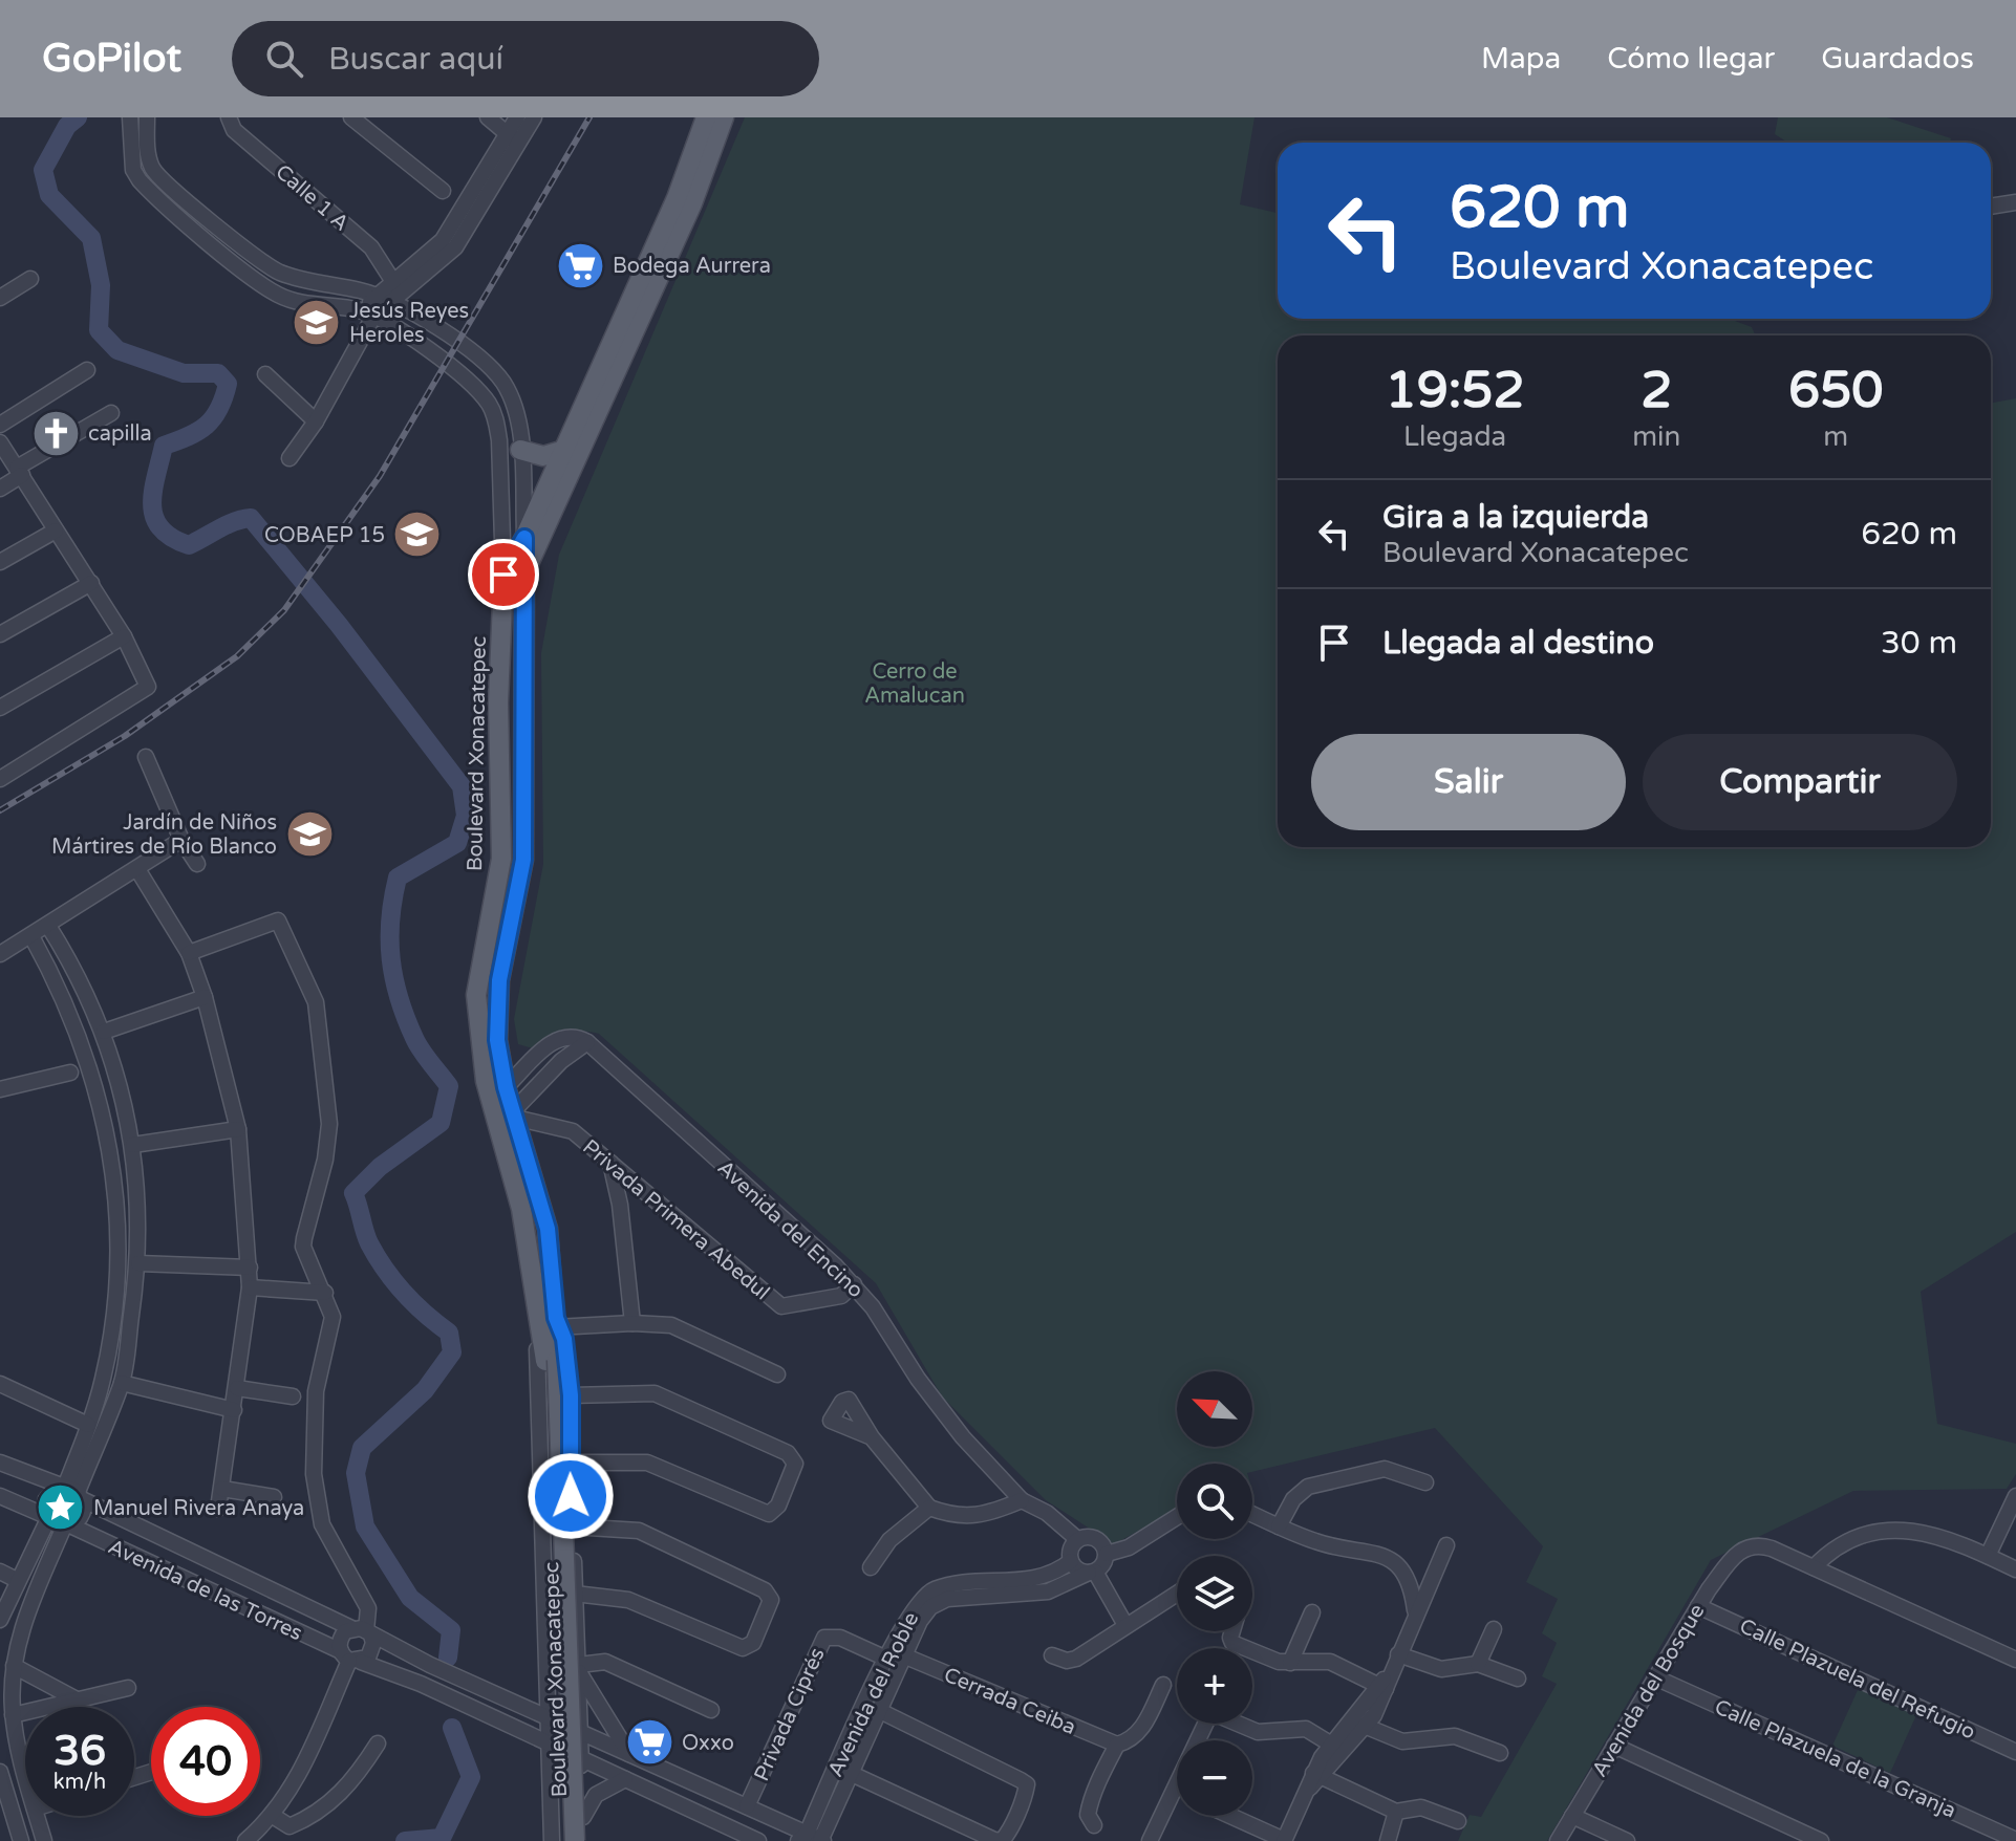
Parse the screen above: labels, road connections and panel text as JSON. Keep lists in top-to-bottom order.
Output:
{
  "streets": {
    "main road": ["Boulevard Xonacatepec"],
    "street": [
      "Calle 1 A",
      "Privada Primera Abedul",
      "Avenida del Encino",
      "Avenida de las Torres",
      "Calle Plazuela del Refugio",
      "Avenida del Bosque",
      "Avenida del Roble",
      "Cerrada Ceiba",
      "Privada Ciprés",
      "Calle Plazuela de la Granja"
    ]
  },
  "crossings": [
    ["Boulevard Xonacatepec", "Privada Primera Abedul"],
    ["Boulevard Xonacatepec", "Avenida de las Torres"],
    ["Privada Primera Abedul", "Avenida del Encino"],
    ["Avenida del Encino", "Avenida del Roble"],
    ["Avenida de las Torres", "Avenida del Roble"],
    ["Avenida de las Torres", "Privada Ciprés"],
    ["Calle Plazuela del Refugio", "Avenida del Bosque"],
    ["Avenida del Bosque", "Calle Plazuela de la Granja"],
    ["Avenida del Roble", "Cerrada Ceiba"],
    ["Avenida del Roble", "Privada Ciprés"]
  ],
  "parks": ["Cerro de Amalucan"],
  "places": {
    "supermarket": ["Bodega Aurrera", "Oxxo"],
    "school or university": ["Jesús Reyes Heroles", "COBAEP 15", "Jardín de Niños Mártires de Río Blanco"],
    "church": ["capilla"],
    "place": ["Manuel Rivera Anaya"]
  },
  "north": "top left",
  "page": {
    "header": "GoPilot",
    "search": "Buscar aquí",
    "nav": ["Mapa", "Cómo llegar", "Guardados"],
    "turn": ["620 m", "Boulevard Xonacatepec"],
    "eta": [
      "19:52",
      "Llegada",
      "2",
      "min",
      "650",
      "m"
    ],
    "list": [
      {
        "name": "Gira a la izquierda",
        "note": "Boulevard Xonacatepec",
        "value": "620 m"
      },
      {
        "name": "Llegada al destino",
        "value": "30 m"
      }
    ],
    "buttons": ["Salir", "Compartir"],
    "map_buttons": ["+", "−"],
    "speed": "36 km/h",
    "limit": "40"
  }
}
